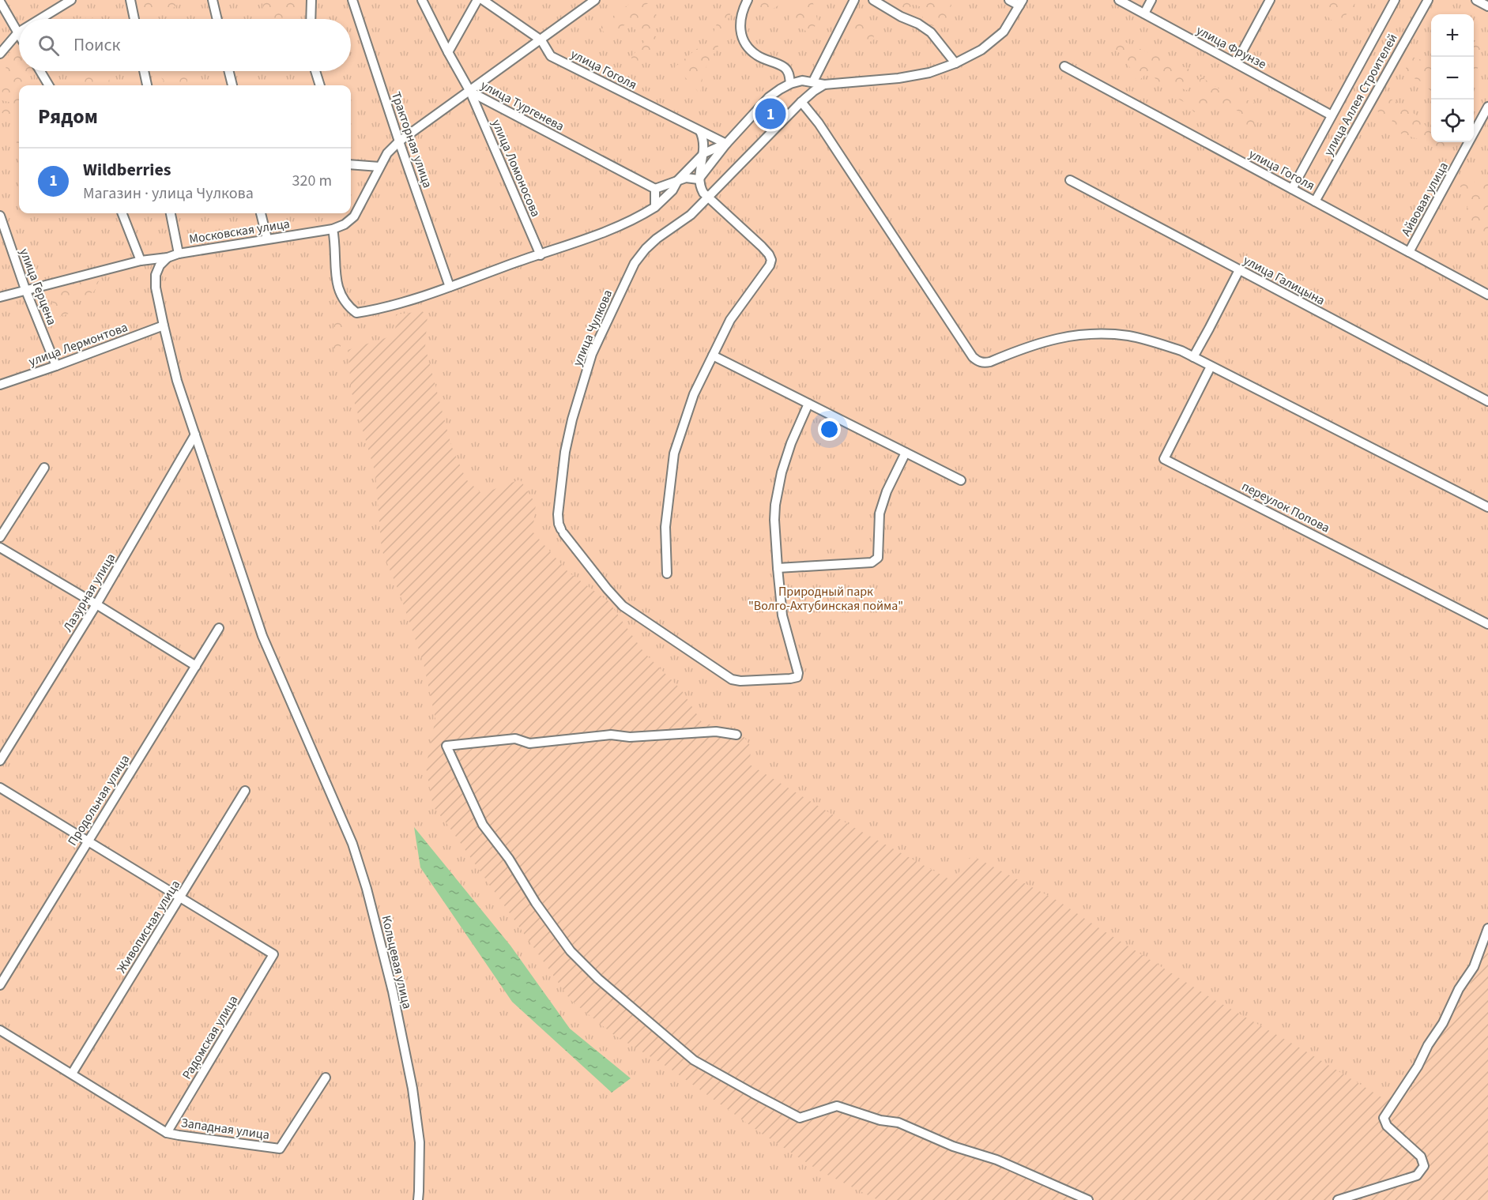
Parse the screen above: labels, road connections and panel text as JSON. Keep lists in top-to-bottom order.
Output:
{
  "streets": {
    "street": [
      "улица Фрунзе",
      "улица Гоголя",
      "улица Аллея Строителей",
      "улица Тургенева",
      "Тракторная улица",
      "улица Ломоносова",
      "Айвовая улица",
      "Московская улица",
      "улица Галицына",
      "улица Герцена",
      "улица Чулкова",
      "улица Лермонтова",
      "переулок Попова",
      "Лазурная улица",
      "Продольная улица",
      "Живописная улица",
      "Кольцевая улица",
      "Радомская улица",
      "Западная улица"
    ]
  },
  "crossings": [
    ["улица Фрунзе", "улица Аллея Строителей"],
    ["улица Гоголя", "улица Аллея Строителей"],
    ["улица Гоголя", "Айвовая улица"],
    ["улица Гоголя", "Московская улица"],
    ["улица Тургенева", "улица Ломоносова"],
    ["улица Тургенева", "Московская улица"],
    ["Тракторная улица", "Московская улица"],
    ["улица Ломоносова", "Московская улица"],
    ["Московская улица", "улица Герцена"],
    ["Московская улица", "Кольцевая улица"],
    ["улица Герцена", "улица Лермонтова"],
    ["улица Лермонтова", "Кольцевая улица"],
    ["Лазурная улица", "Кольцевая улица"],
    ["Живописная улица", "Радомская улица"],
    ["Живописная улица", "Западная улица"],
    ["Радомская улица", "Западная улица"]
  ],
  "parks": ["Природный парк \"Волго-Ахтубинская пойма\""],
  "page": {
    "map_buttons": ["+", "−"],
    "search": "Поиск",
    "heading": "Рядом",
    "pins": "1",
    "list": [
      {
        "mark": "1",
        "name": "Wildberries",
        "note": "Магазин · улица Чулкова",
        "value": "320 m"
      }
    ]
  }
}
